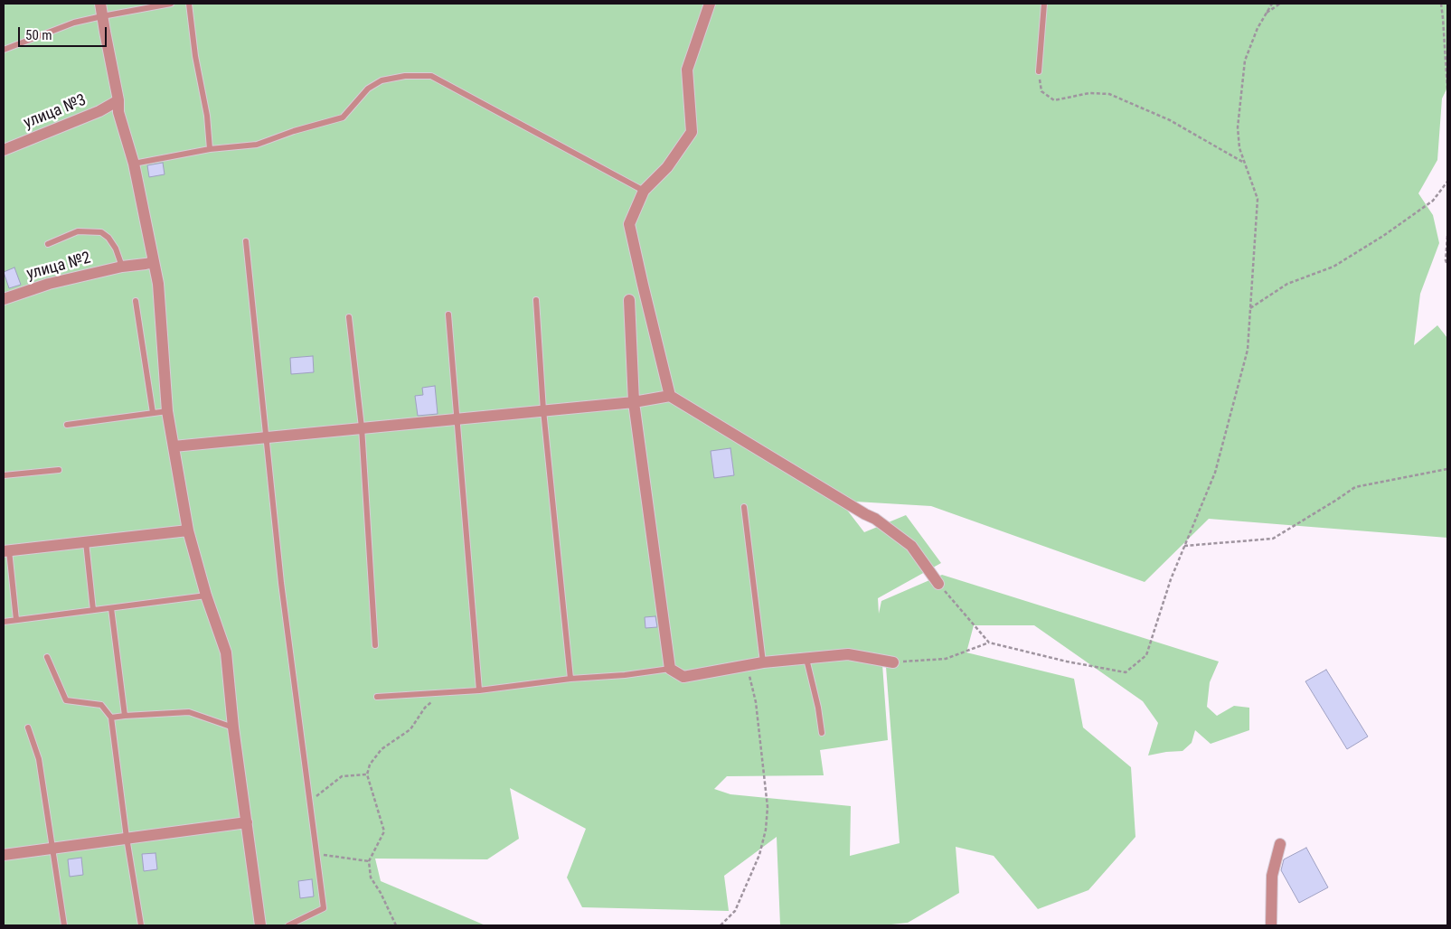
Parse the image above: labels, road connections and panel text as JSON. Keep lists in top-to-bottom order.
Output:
{
  "streets": {
    "street": ["улица №3", "улица №2"]
  },
  "scale_bar": "50 m"
}
